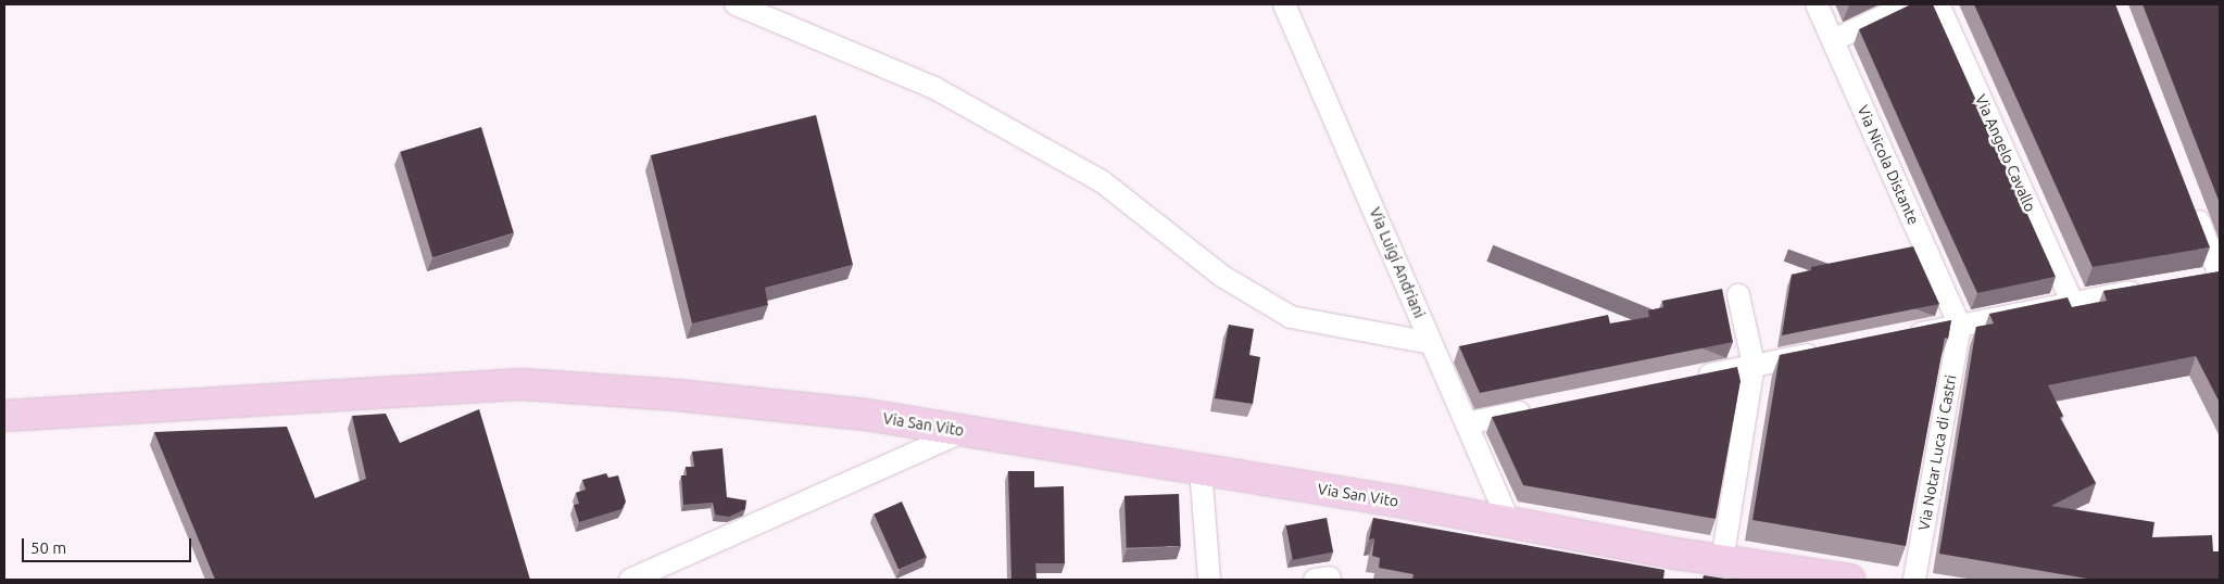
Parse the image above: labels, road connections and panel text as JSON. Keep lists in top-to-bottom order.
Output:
{
  "streets": {
    "street": [
      "Via Angelo Cavallo",
      "Via Nicola Distante",
      "Via Luigi Andriani",
      "Via San Vito",
      "Via Notar Luca di Castri"
    ]
  },
  "crossings": [
    ["Via Nicola Distante", "Via Notar Luca di Castri"],
    ["Via Luigi Andriani", "Via San Vito"]
  ],
  "scale_bar": "50 m"
}
